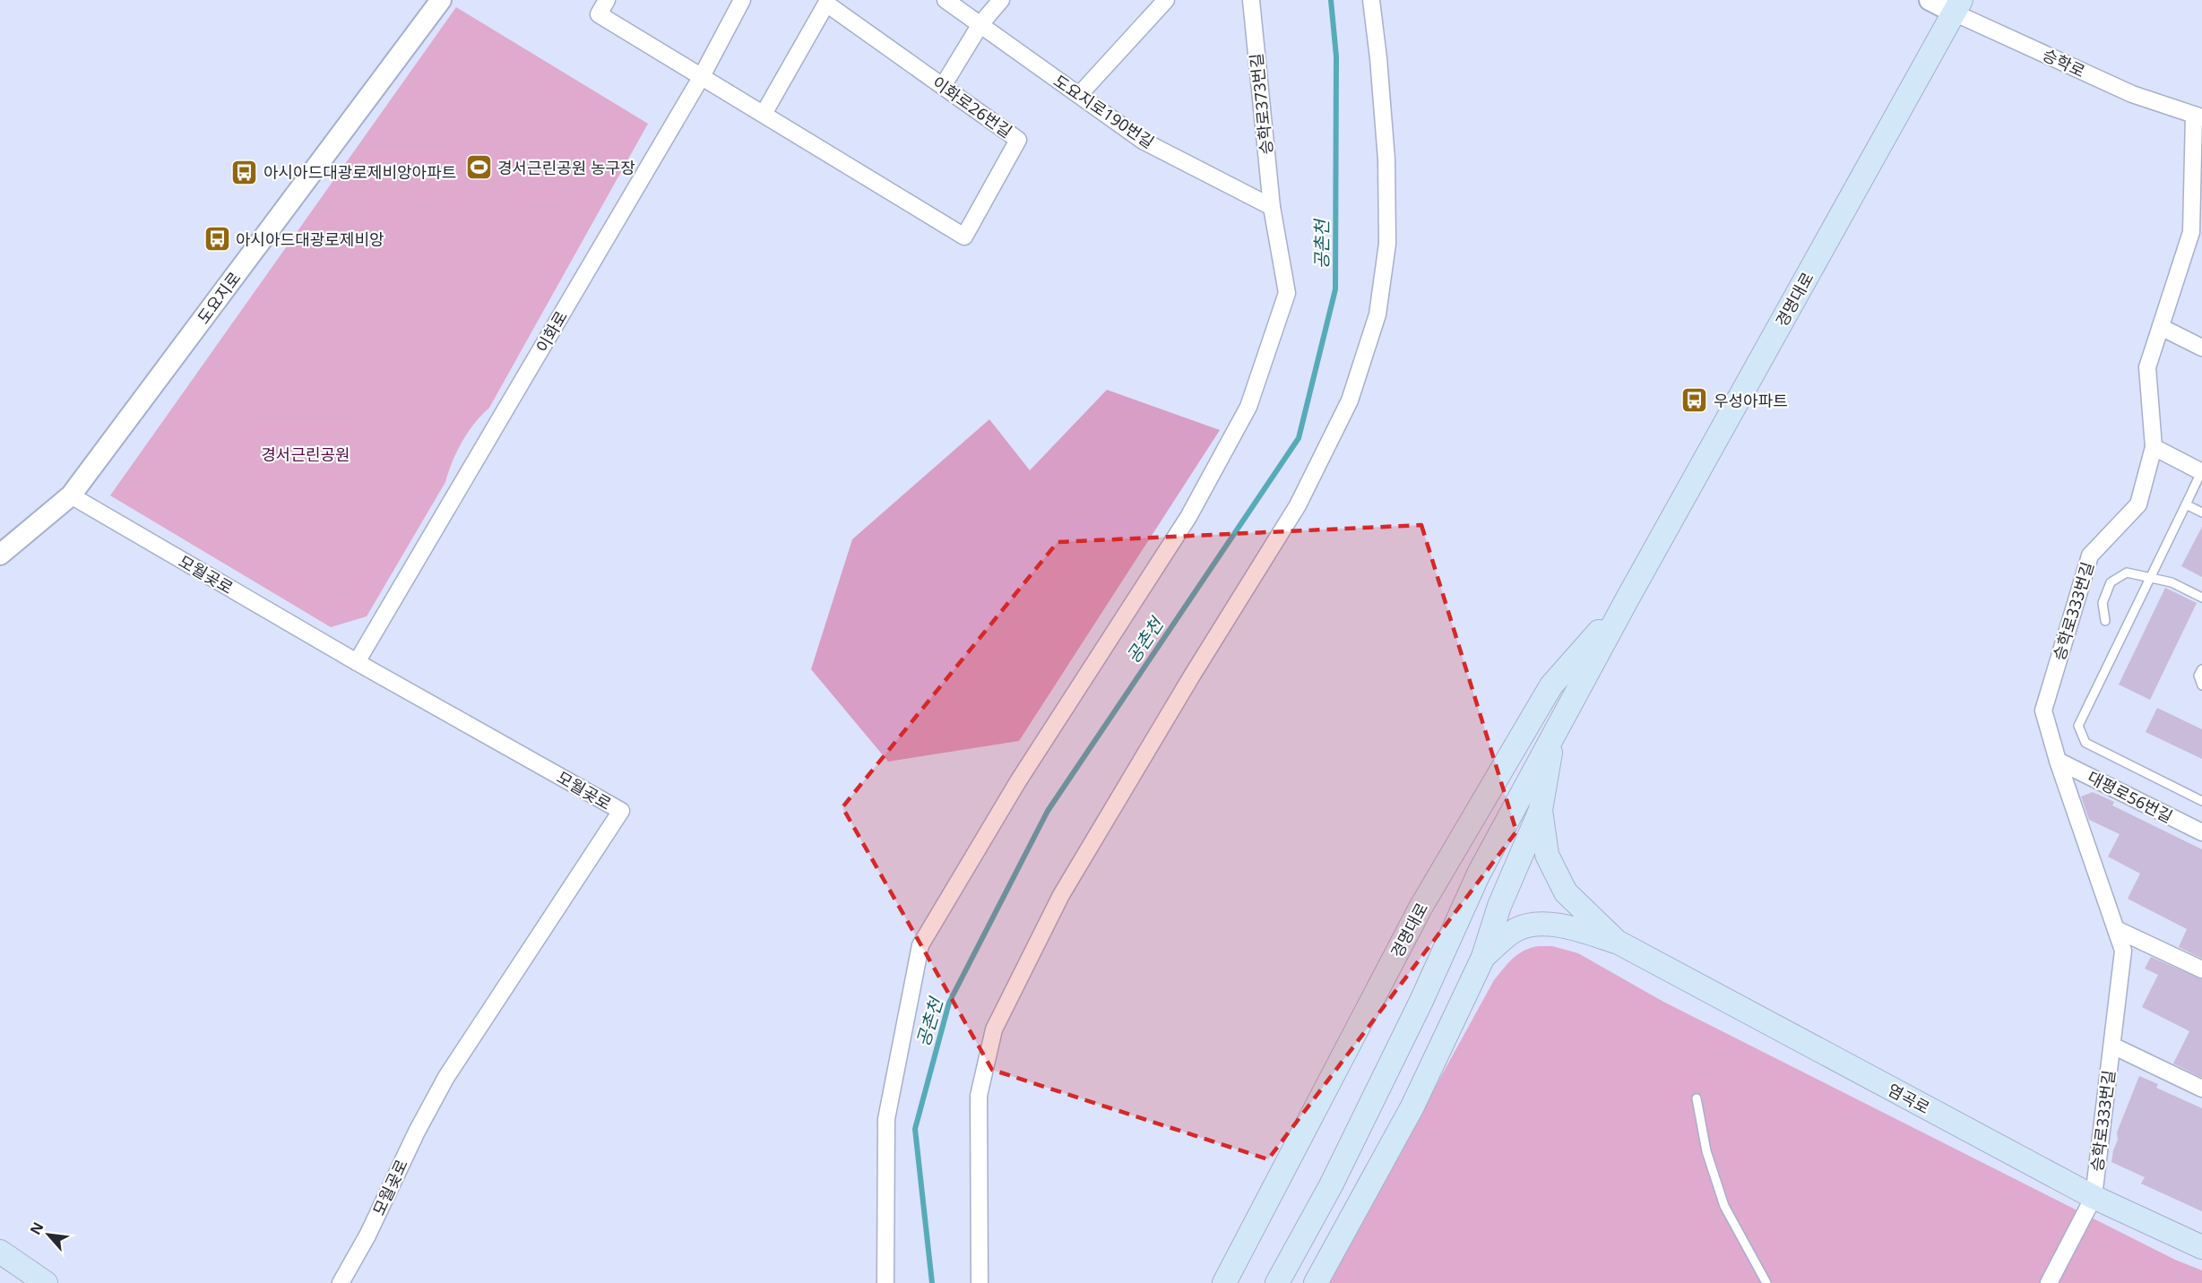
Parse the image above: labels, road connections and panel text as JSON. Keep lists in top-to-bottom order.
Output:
{
  "streets": {
    "main road": ["경명대로", "염곡로"],
    "street": [
      "승학로",
      "승학로373번길",
      "이화로26번길",
      "도요지로190번길",
      "도요지로",
      "이화로",
      "모월곶로",
      "승학로333번길",
      "대평로56번길"
    ]
  },
  "crossings": [
    ["승학로", "경명대로"],
    ["승학로", "승학로333번길"],
    ["승학로373번길", "도요지로190번길"],
    ["이화로26번길", "이화로"],
    ["도요지로", "모월곶로"],
    ["경명대로", "염곡로"],
    ["이화로", "모월곶로"],
    ["승학로333번길", "대평로56번길"],
    ["승학로333번길", "염곡로"]
  ],
  "water": ["공촌천"],
  "parks": ["경서근린공원"],
  "places": {
    "sports": ["경서근린공원 농구장"],
    "bus stop": ["아시아드대광로제비앙아파트", "아시아드대광로제비앙", "우성아파트"]
  },
  "north": "top left"
}
